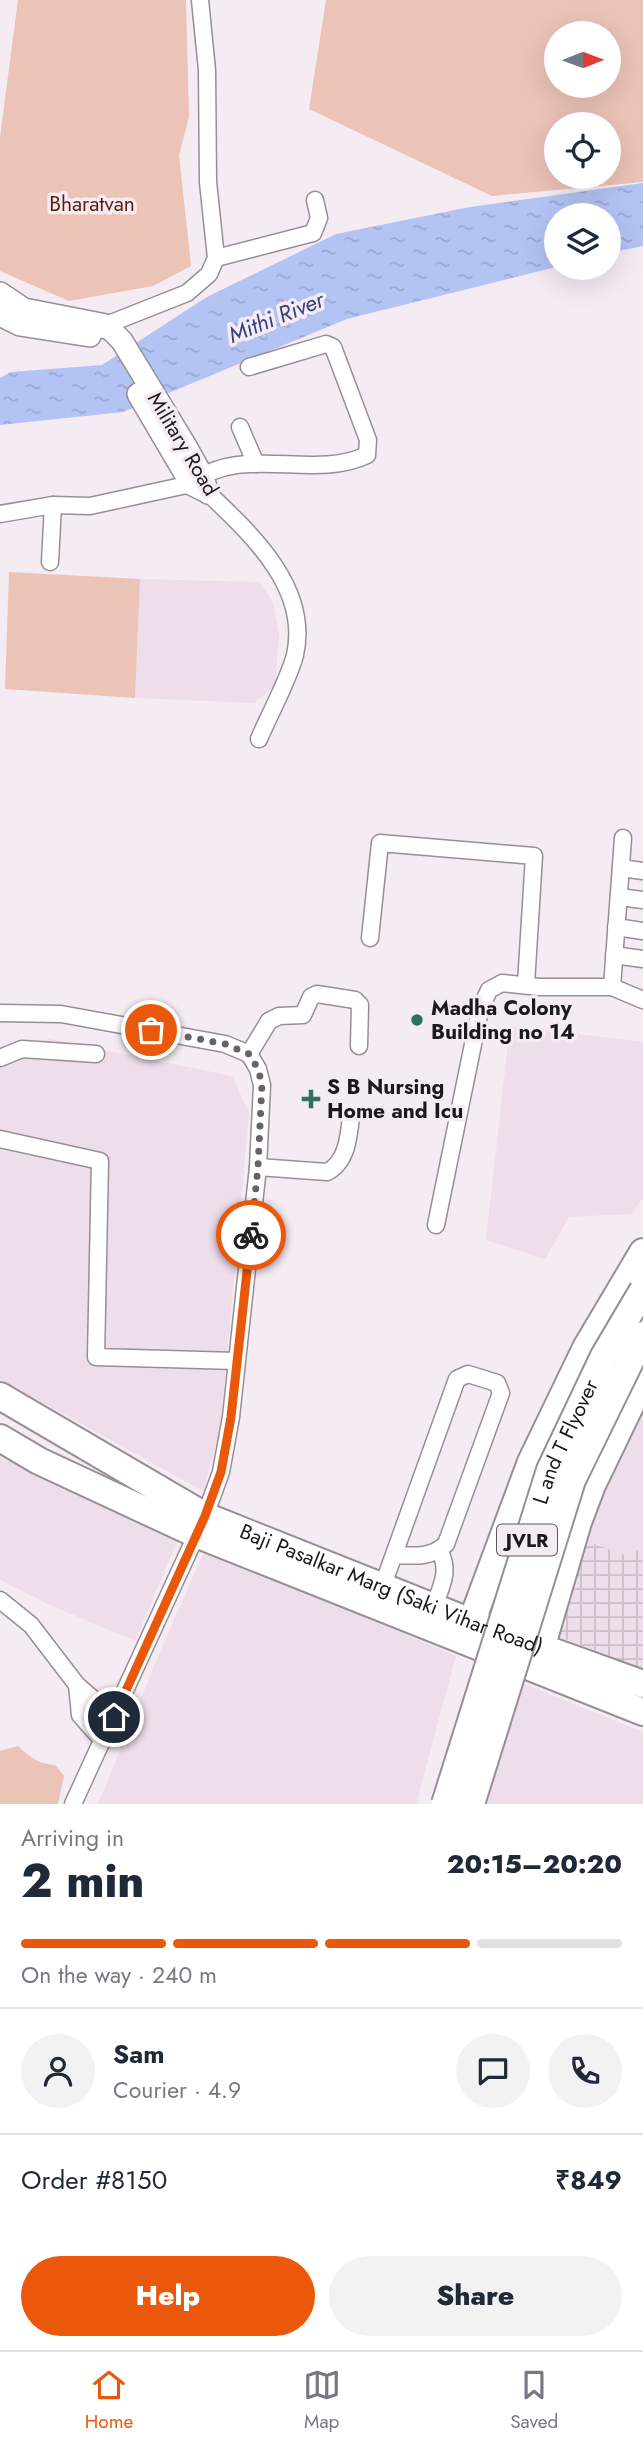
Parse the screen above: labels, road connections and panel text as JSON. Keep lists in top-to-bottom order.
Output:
{
  "streets": {
    "main road": ["L and T Flyover", "JVLR", "Baji Pasalkar Marg (Saki Vihar Road)"],
    "street": ["Military Road"]
  },
  "water": ["Mithi River"],
  "parks": ["Bharatvan"],
  "places": {
    "other": ["Madha Colony Building no 14"],
    "health": ["S B Nursing Home and Icu"]
  },
  "north": "right",
  "page": {
    "heading": ["2 min", "Arriving in", "20:15–20:20"],
    "panel": [
      "Sam",
      "Courier · 4.9",
      "Order #8150",
      "₹849"
    ],
    "bar": "On the way · 240 m",
    "buttons": ["Help", "Share"],
    "tabs": ["Home", "Map", "Saved"]
  }
}
